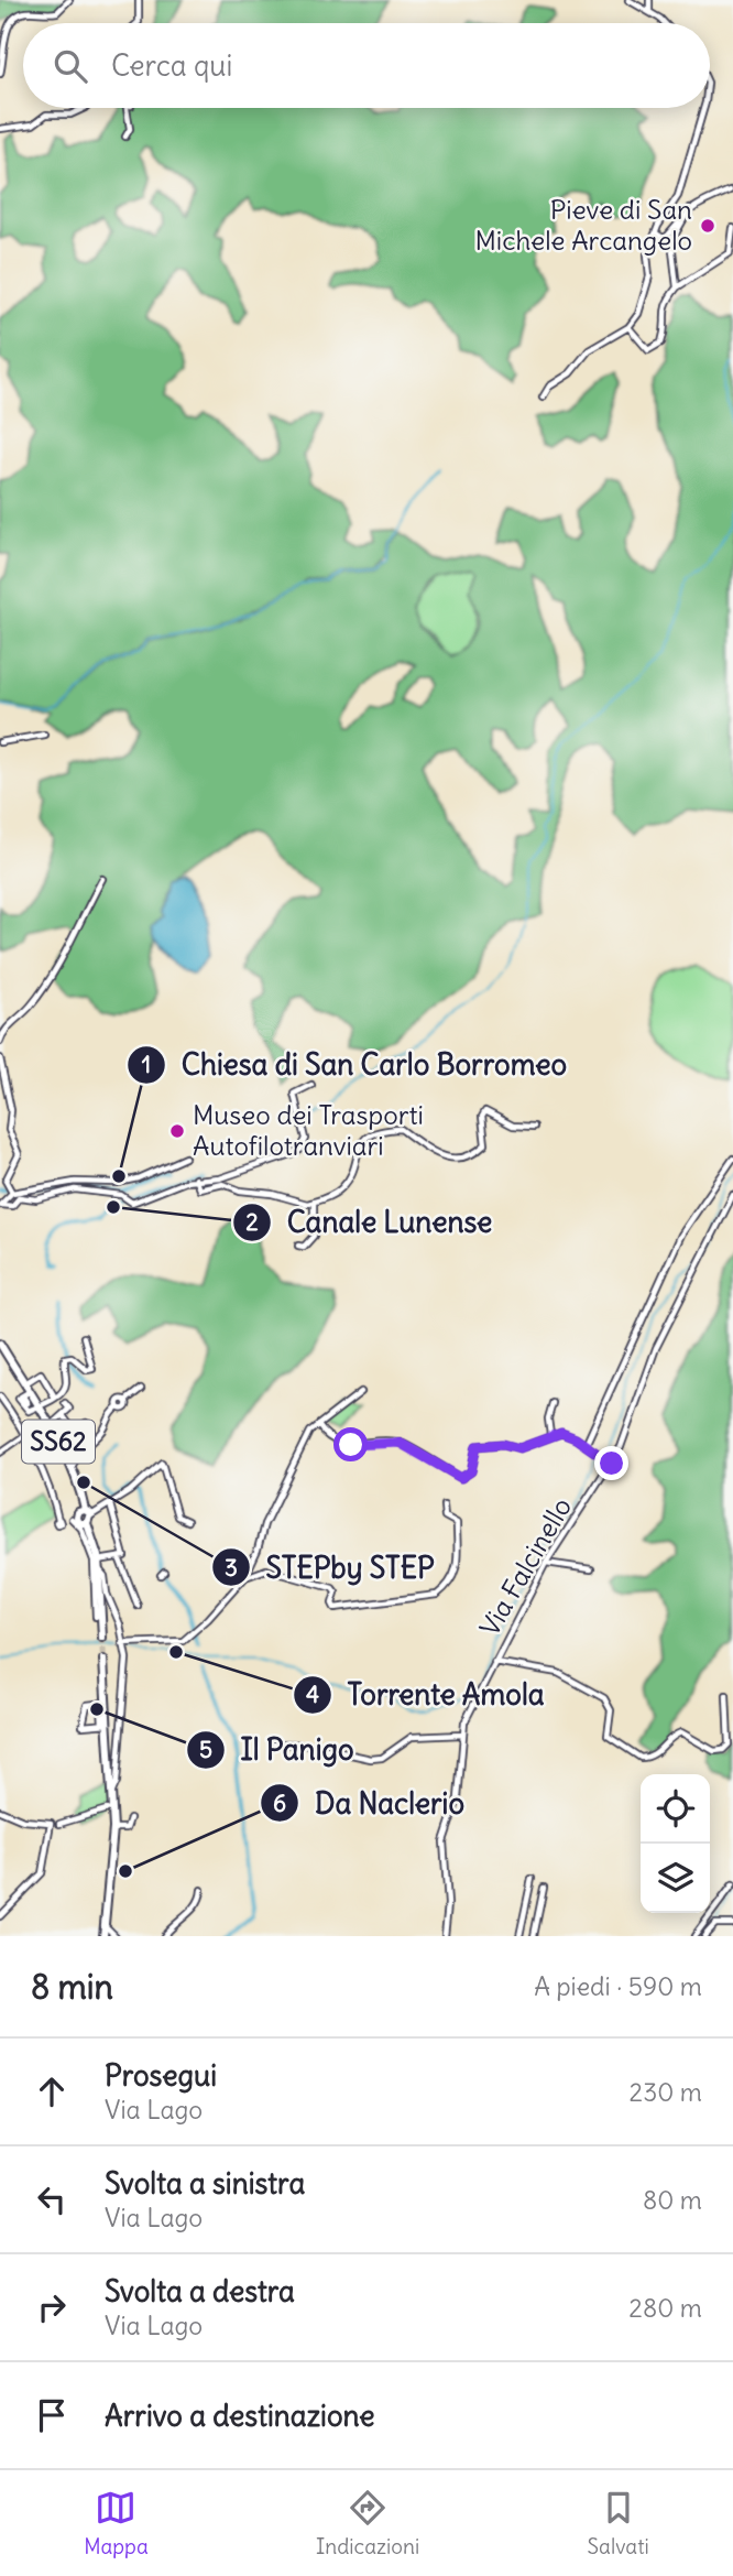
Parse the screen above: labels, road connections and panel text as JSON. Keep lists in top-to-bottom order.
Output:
{
  "streets": {
    "main road": ["SS62"],
    "street": ["Via Falcinello"]
  },
  "places": [
    "Pieve di San Michele Arcangelo",
    "Museo dei Trasporti Autofilotranviari",
    "Chiesa di San Carlo Borromeo",
    "Canale Lunense",
    "STEPby STEP",
    "Torrente Amola",
    "Il Panigo",
    "Da Naclerio"
  ],
  "page": {
    "search": "Cerca qui",
    "heading": ["8 min", "A piedi · 590 m"],
    "list": [
      ["Prosegui", "Via Lago", "230 m"],
      ["Svolta a sinistra", "Via Lago", "80 m"],
      ["Svolta a destra", "Via Lago", "280 m"],
      "Arrivo a destinazione"
    ],
    "nav": ["Mappa", "Indicazioni", "Salvati"]
  }
}
